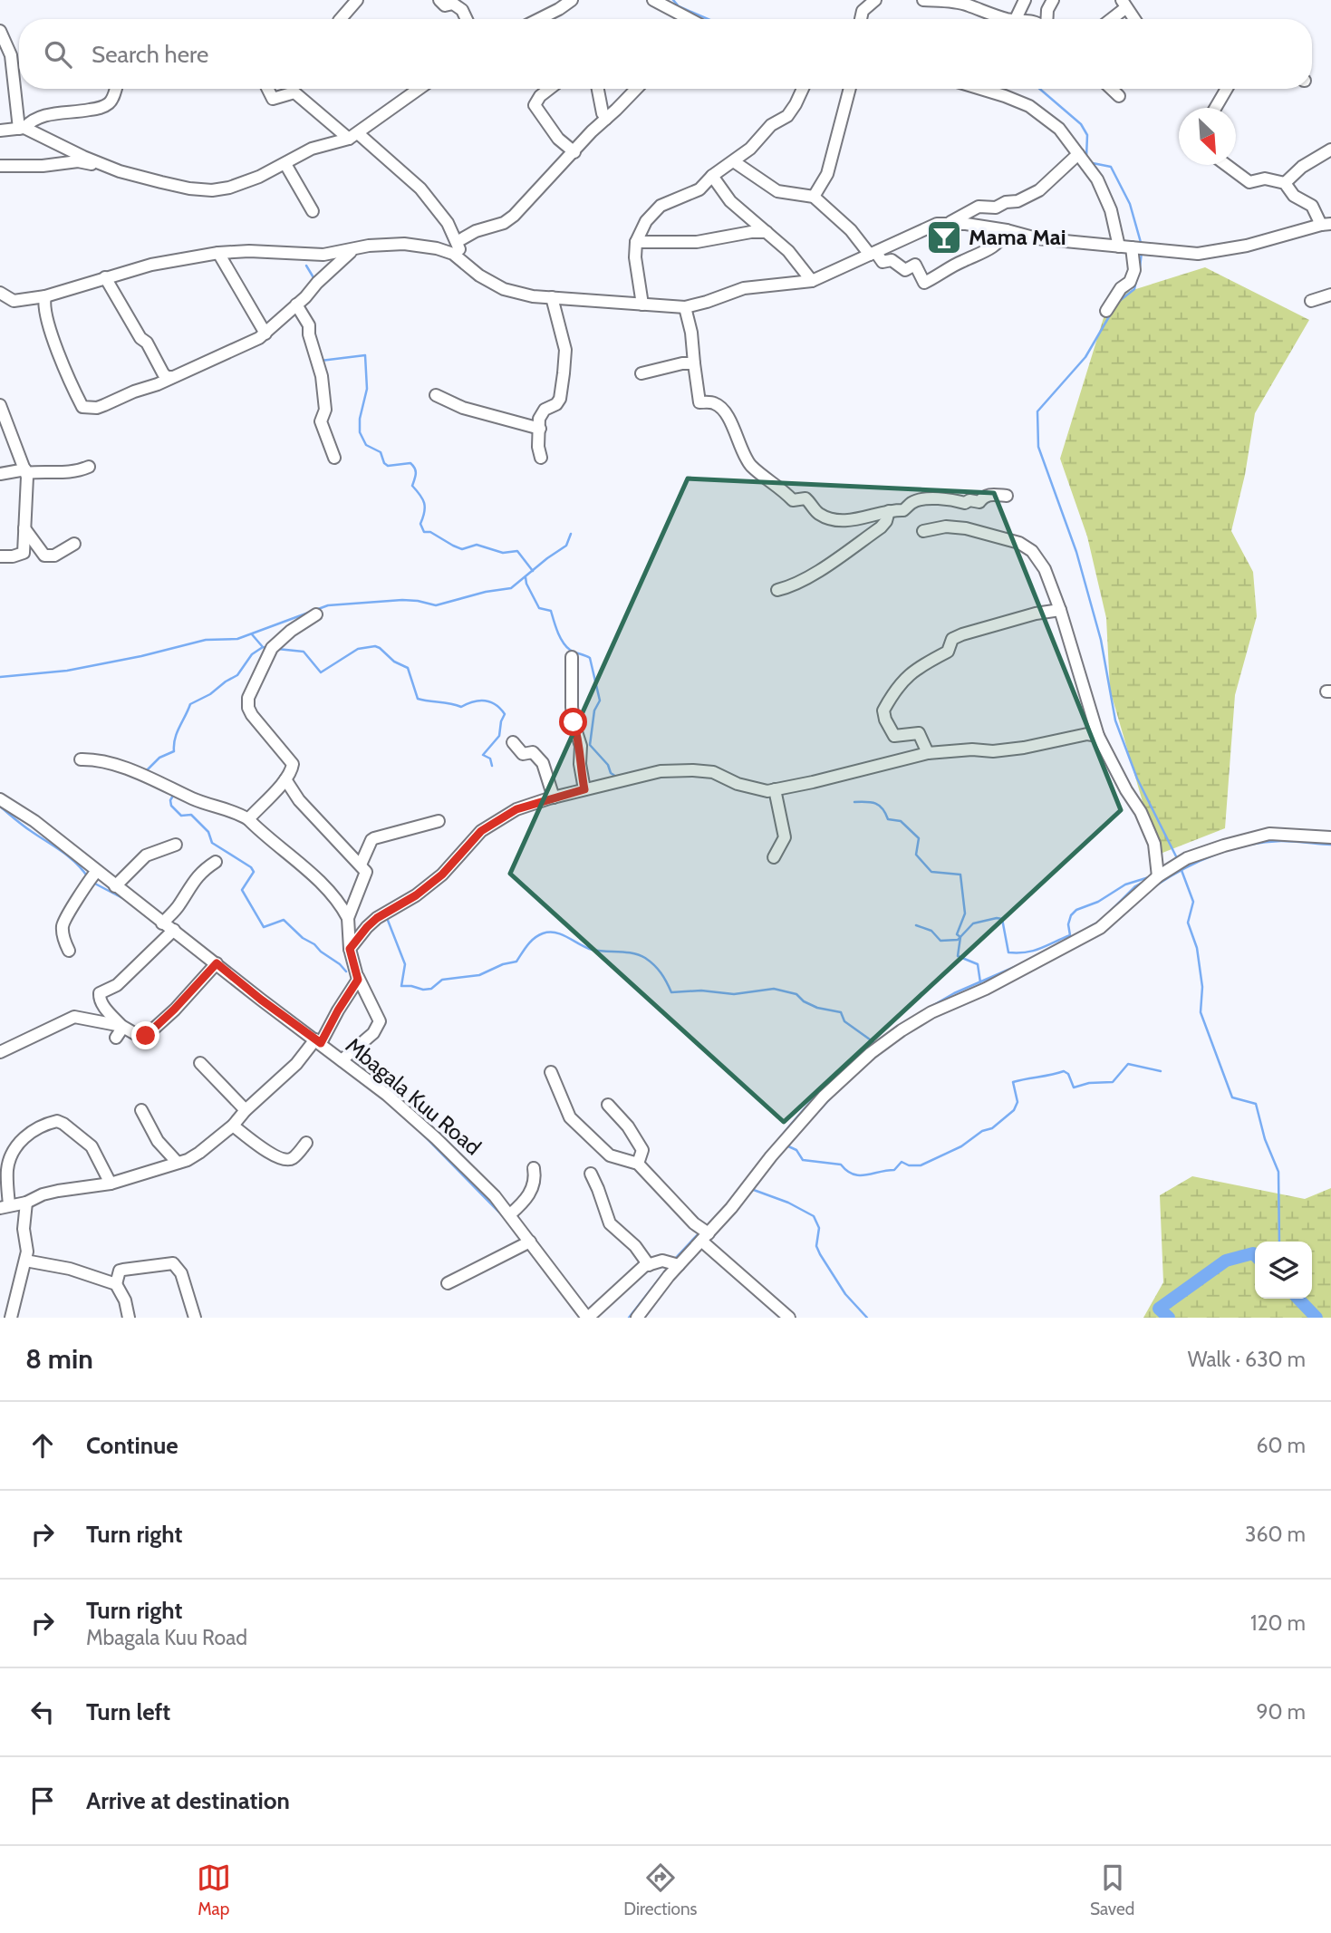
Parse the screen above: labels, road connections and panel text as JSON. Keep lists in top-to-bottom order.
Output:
{
  "streets": {
    "street": ["Mbagala Kuu Road"]
  },
  "places": {
    "bar": ["Mama Mai"]
  },
  "north": "bottom right",
  "page": {
    "search": "Search here",
    "heading": ["8 min", "Walk · 630 m"],
    "list": [
      ["Continue", "60 m"],
      ["Turn right", "360 m"],
      ["Turn right", "Mbagala Kuu Road", "120 m"],
      ["Turn left", "90 m"],
      "Arrive at destination"
    ],
    "nav": ["Map", "Directions", "Saved"]
  }
}
